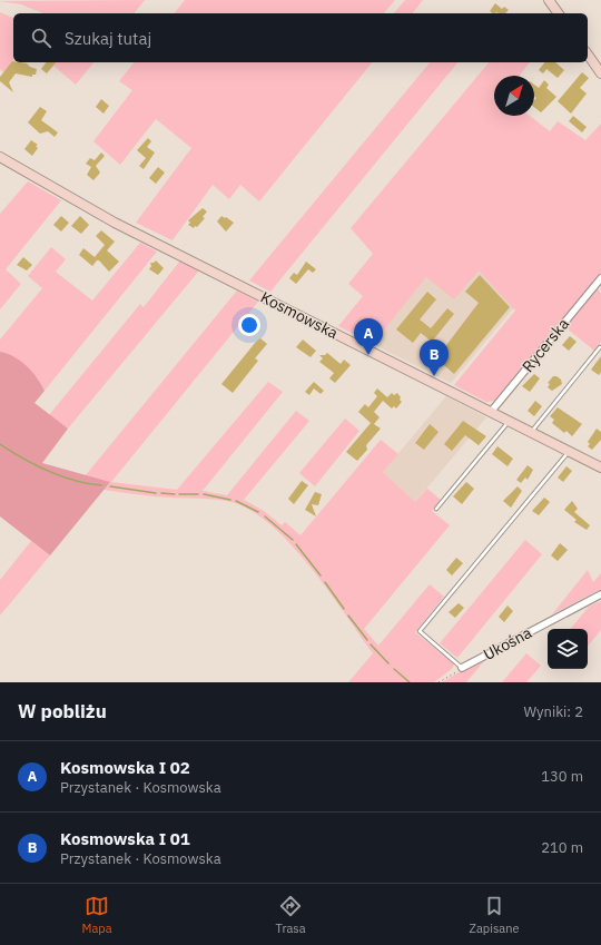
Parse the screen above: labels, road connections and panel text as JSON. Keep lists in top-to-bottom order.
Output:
{
  "streets": {
    "street": ["Kosmowska", "Rycerska", "Ukośna"]
  },
  "crossings": [
    ["Kosmowska", "Rycerska"]
  ],
  "north": "top right",
  "page": {
    "search": "Szukaj tutaj",
    "pins": ["A", "B"],
    "heading": ["W pobliżu", "Wyniki: 2"],
    "list": [
      {
        "mark": "A",
        "name": "Kosmowska I 02",
        "note": "Przystanek · Kosmowska",
        "value": "130 m"
      },
      {
        "mark": "B",
        "name": "Kosmowska I 01",
        "note": "Przystanek · Kosmowska",
        "value": "210 m"
      }
    ],
    "nav": ["Mapa", "Trasa", "Zapisane"]
  }
}
